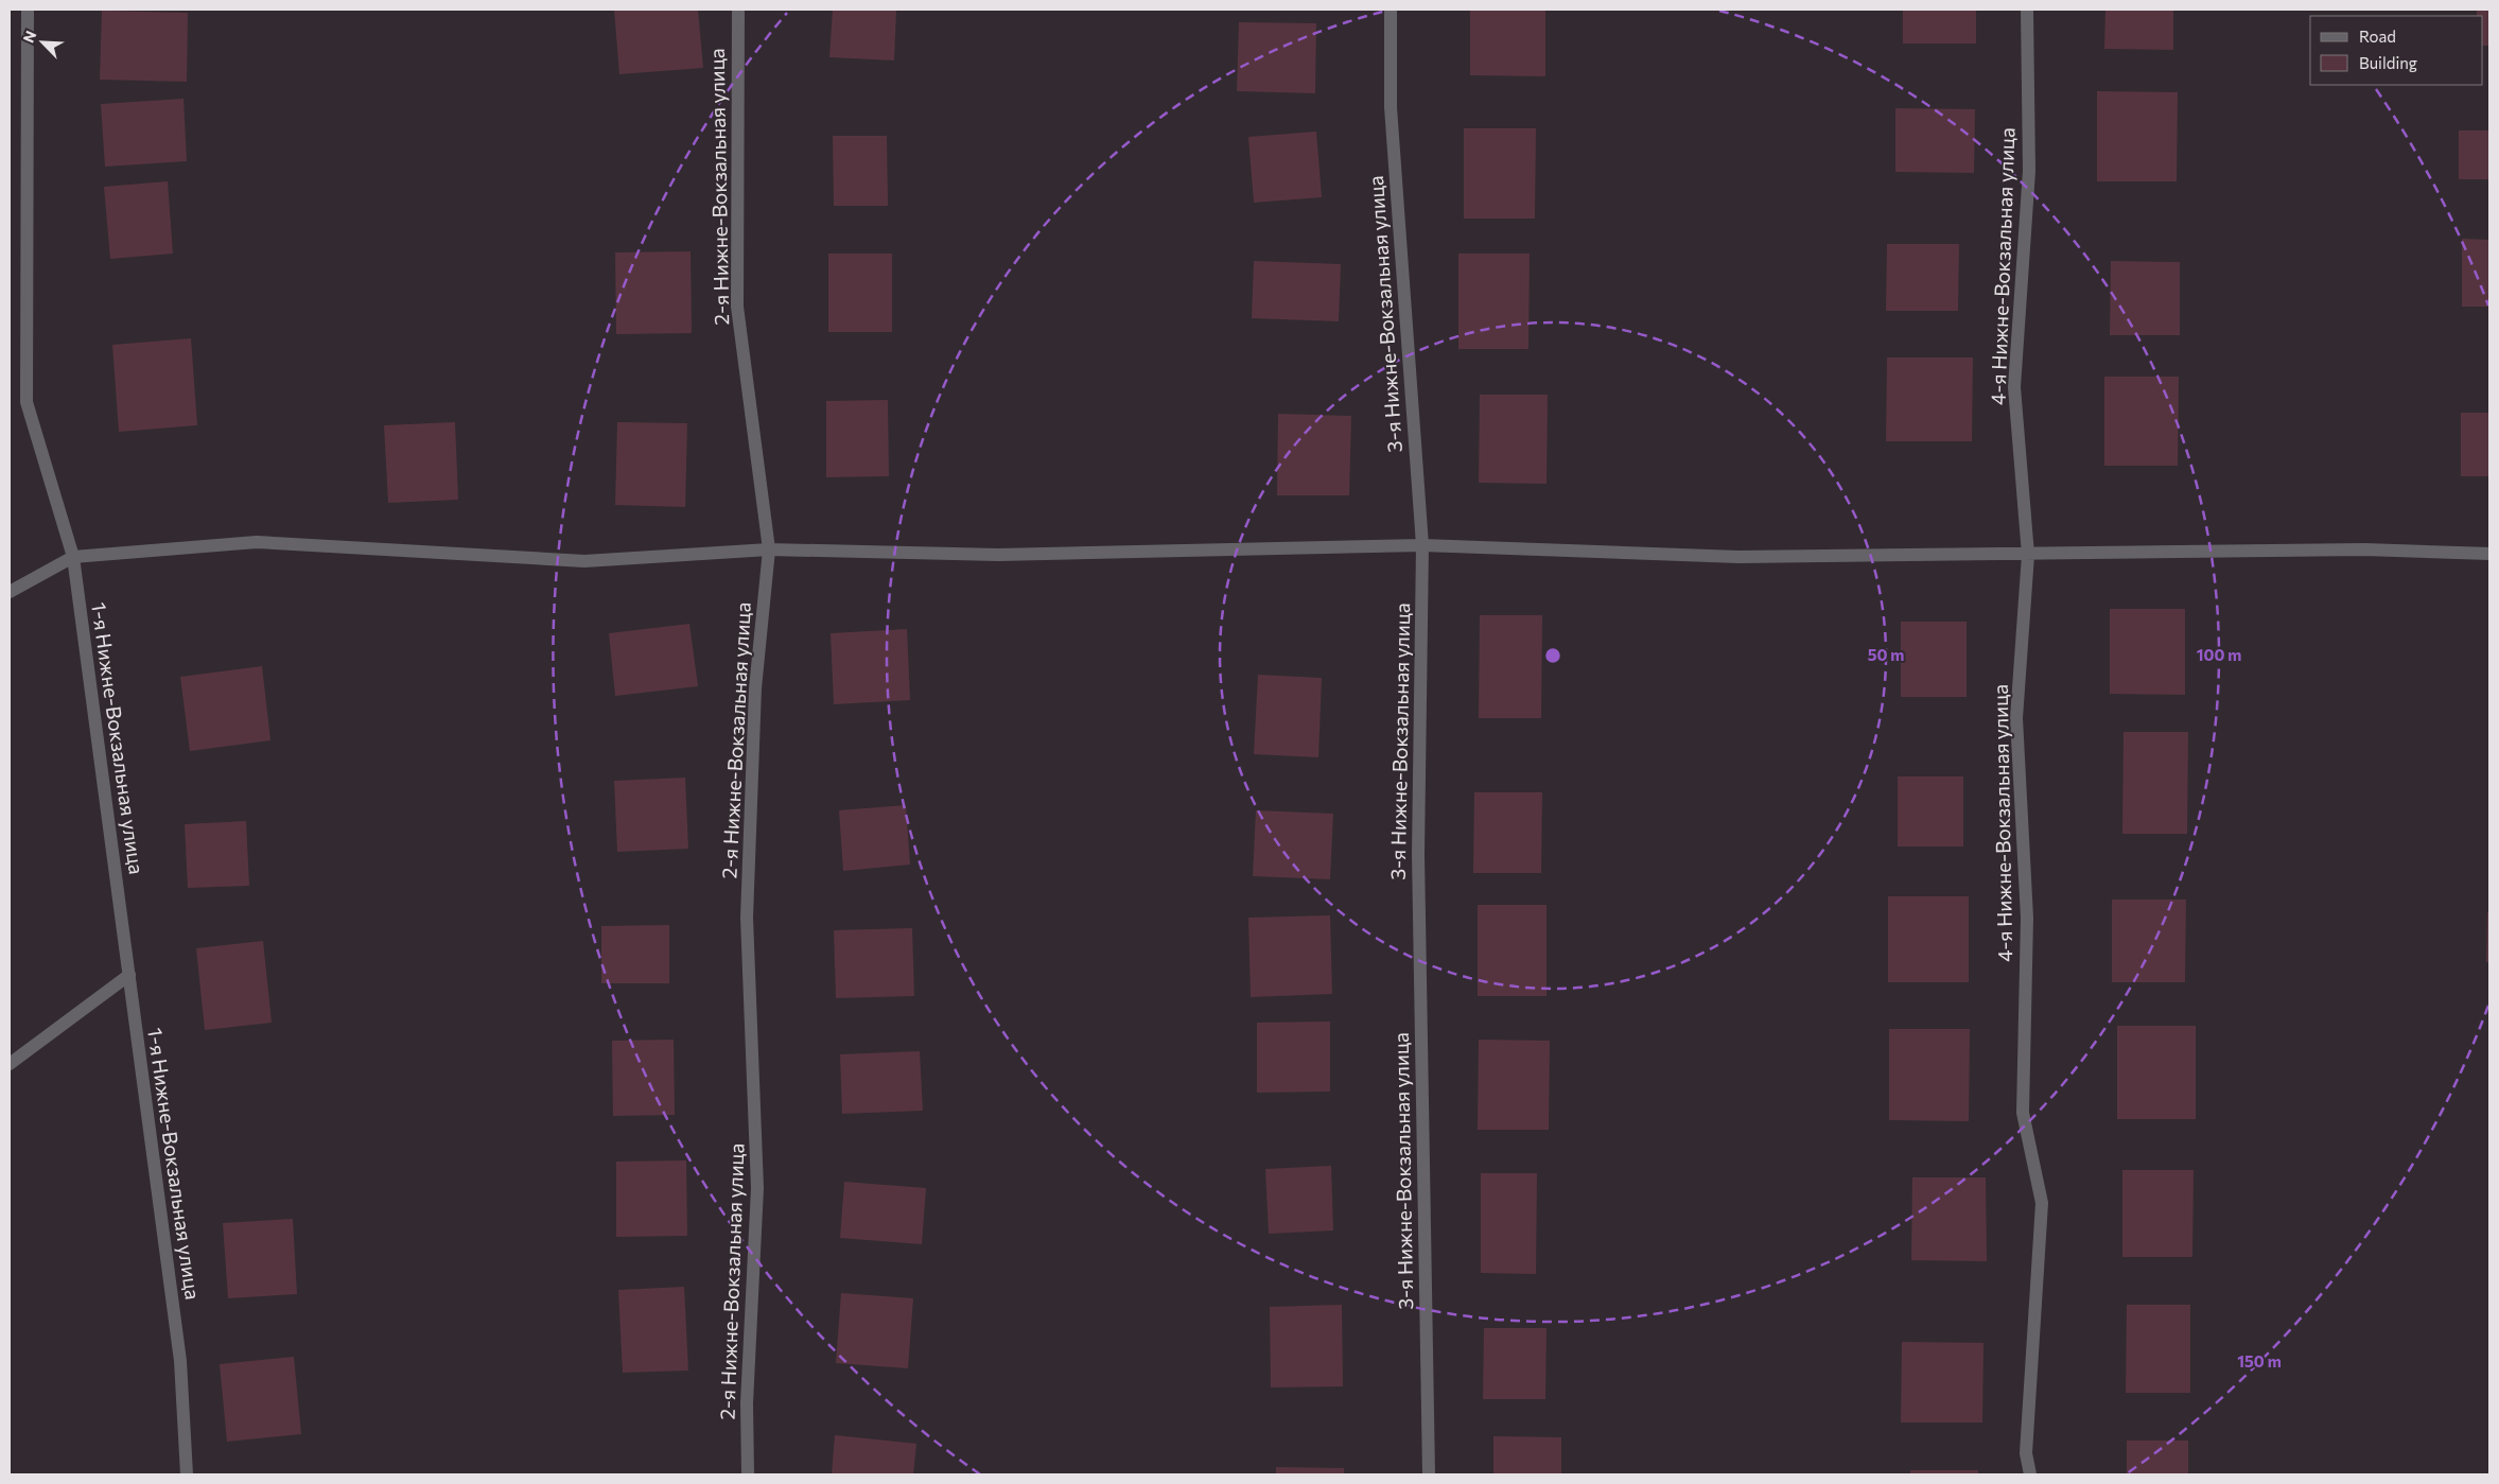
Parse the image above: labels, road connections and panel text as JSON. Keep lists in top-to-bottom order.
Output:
{
  "streets": {
    "street": [
      "2-я Нижне-Вокзальная улица",
      "4-я Нижне-Вокзальная улица",
      "3-я Нижне-Вокзальная улица",
      "1-я Нижне-Вокзальная улица"
    ]
  },
  "legend": ["Road", "Building"],
  "north": "top left",
  "rings": ["50 m", "100 m", "150 m"]
}
